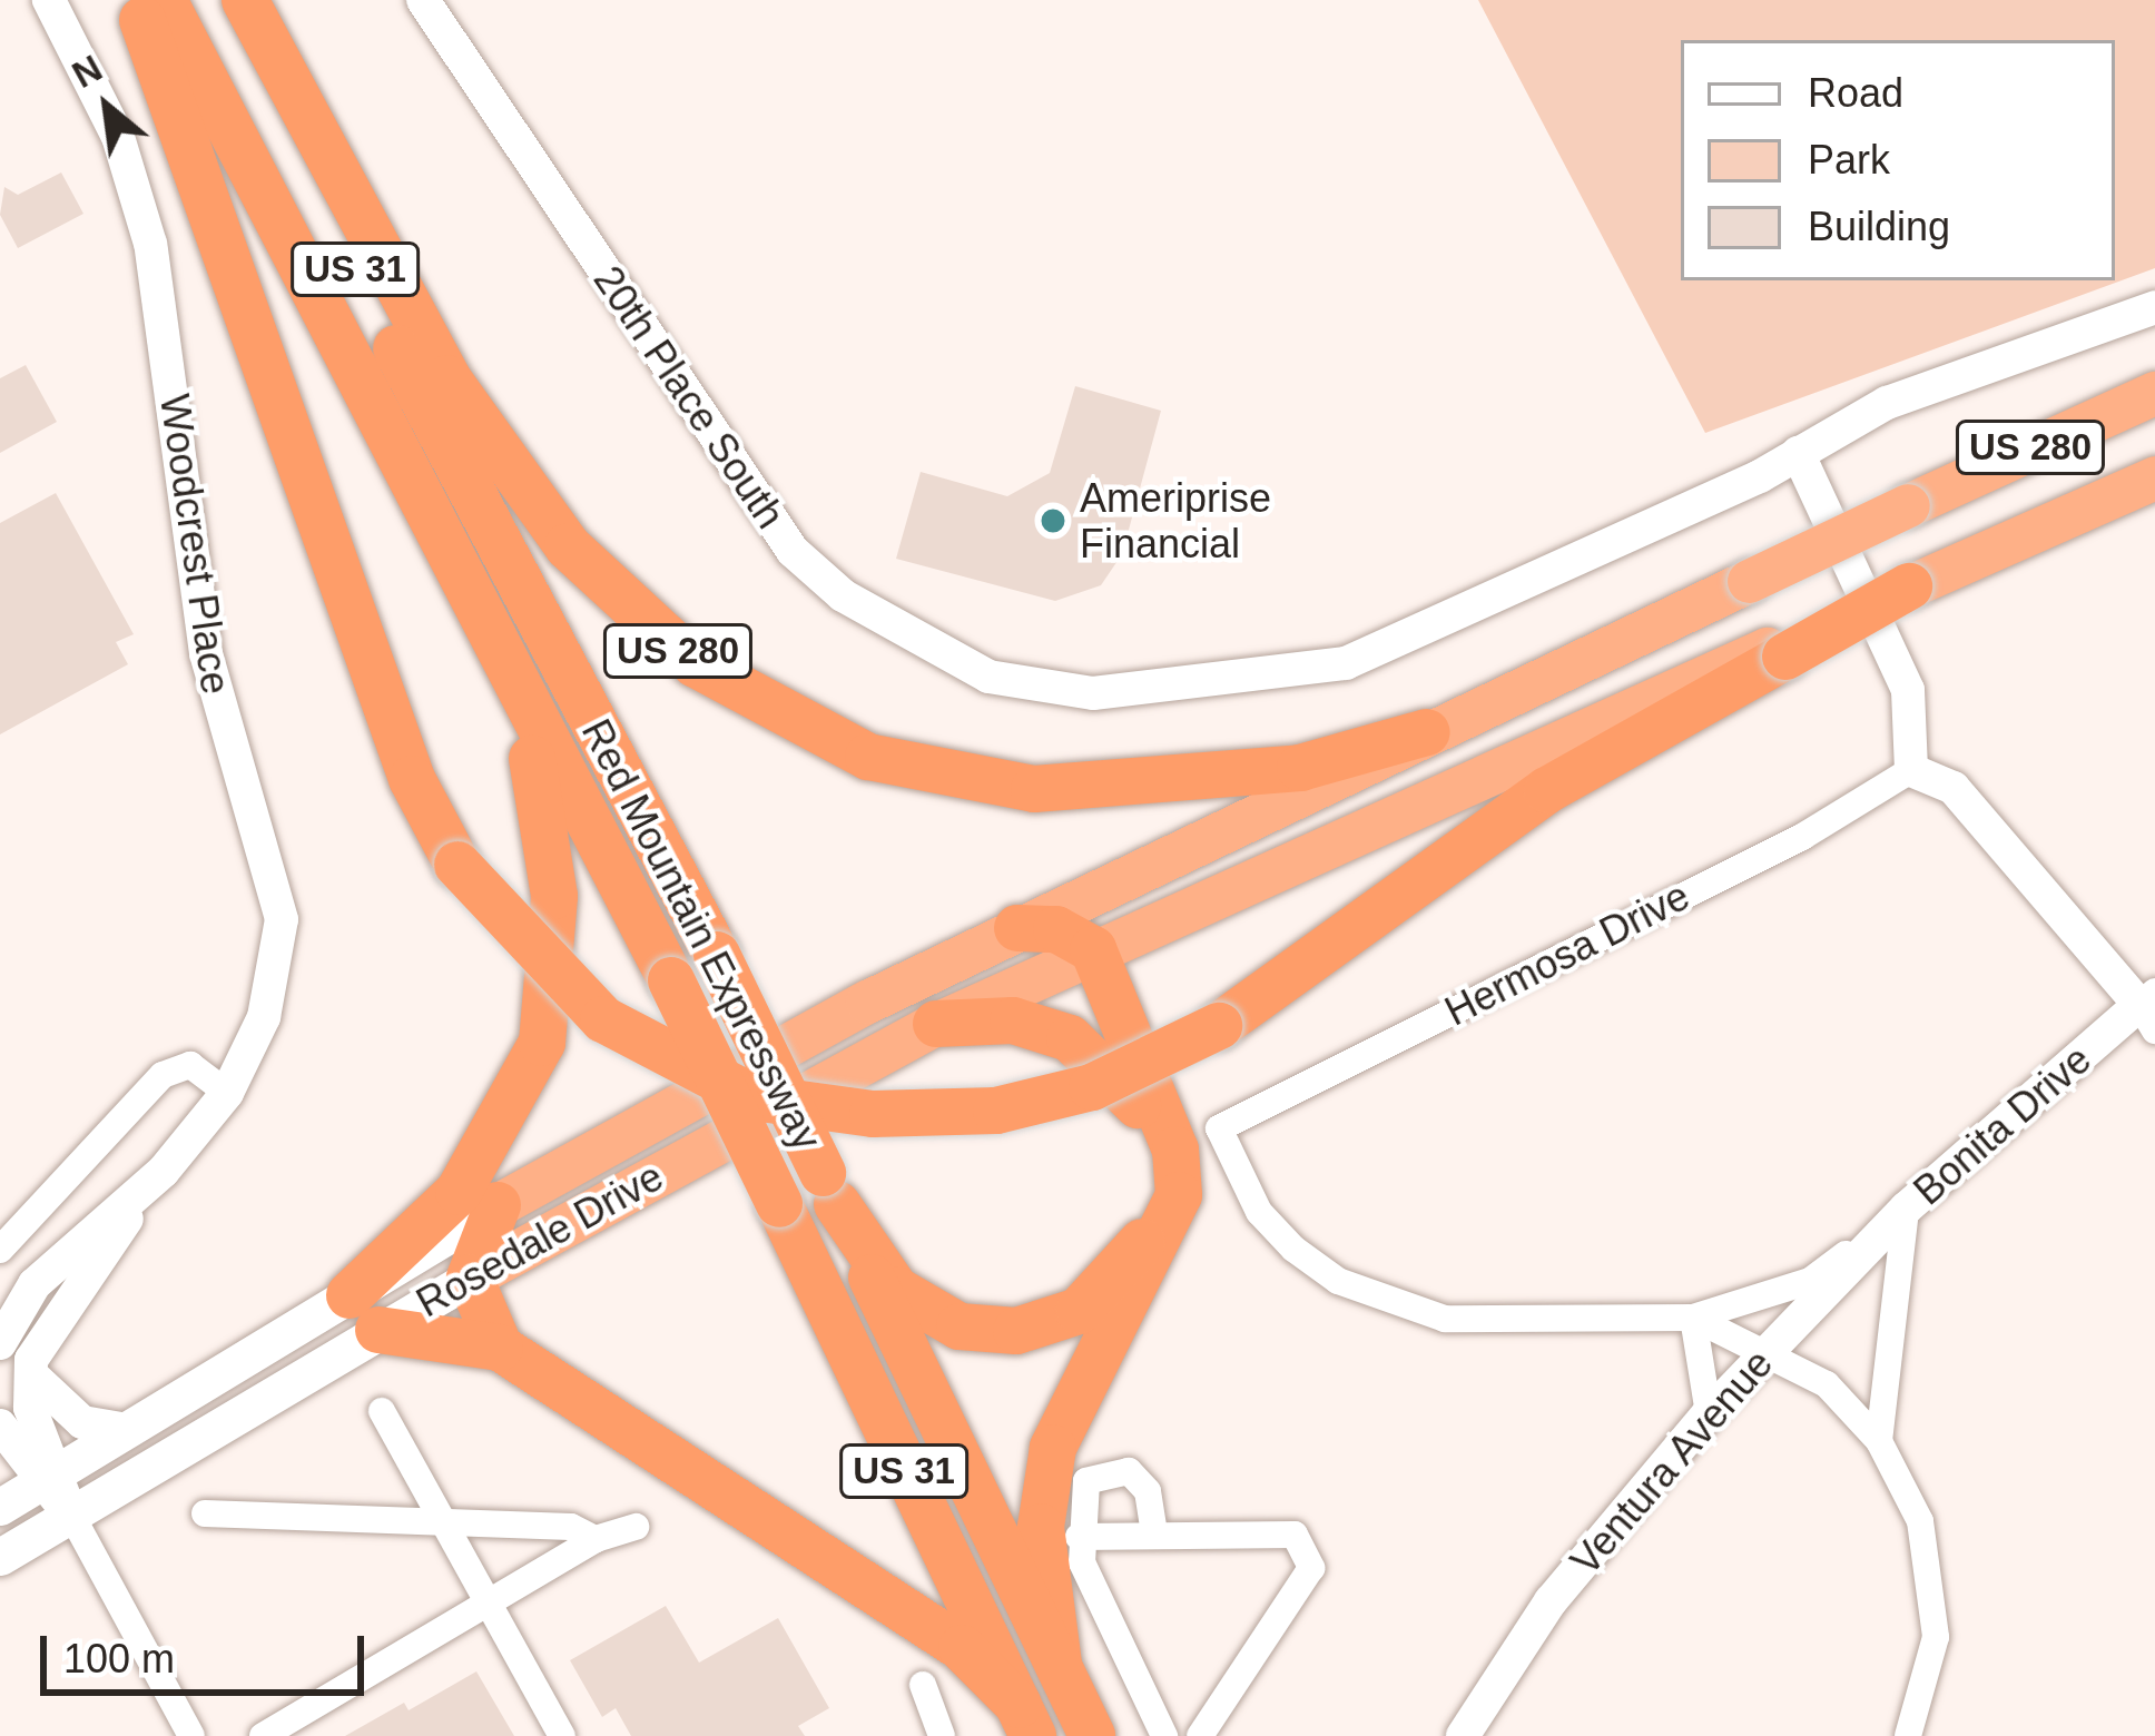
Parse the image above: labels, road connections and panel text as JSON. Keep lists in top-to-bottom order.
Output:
{
  "streets": {
    "highway": [
      "US 31",
      "US 280",
      "Red Mountain Expressway",
      "Rosedale Drive"
    ],
    "street": [
      "20th Place South",
      "Woodcrest Place",
      "Hermosa Drive",
      "Bonita Drive",
      "Ventura Avenue"
    ]
  },
  "crossings": [
    ["US 280", "Rosedale Drive"],
    ["Bonita Drive", "Ventura Avenue"]
  ],
  "places": ["Ameriprise Financial"],
  "legend": ["Road", "Park", "Building"],
  "scale_bar": "100 m",
  "north": "top left"
}
